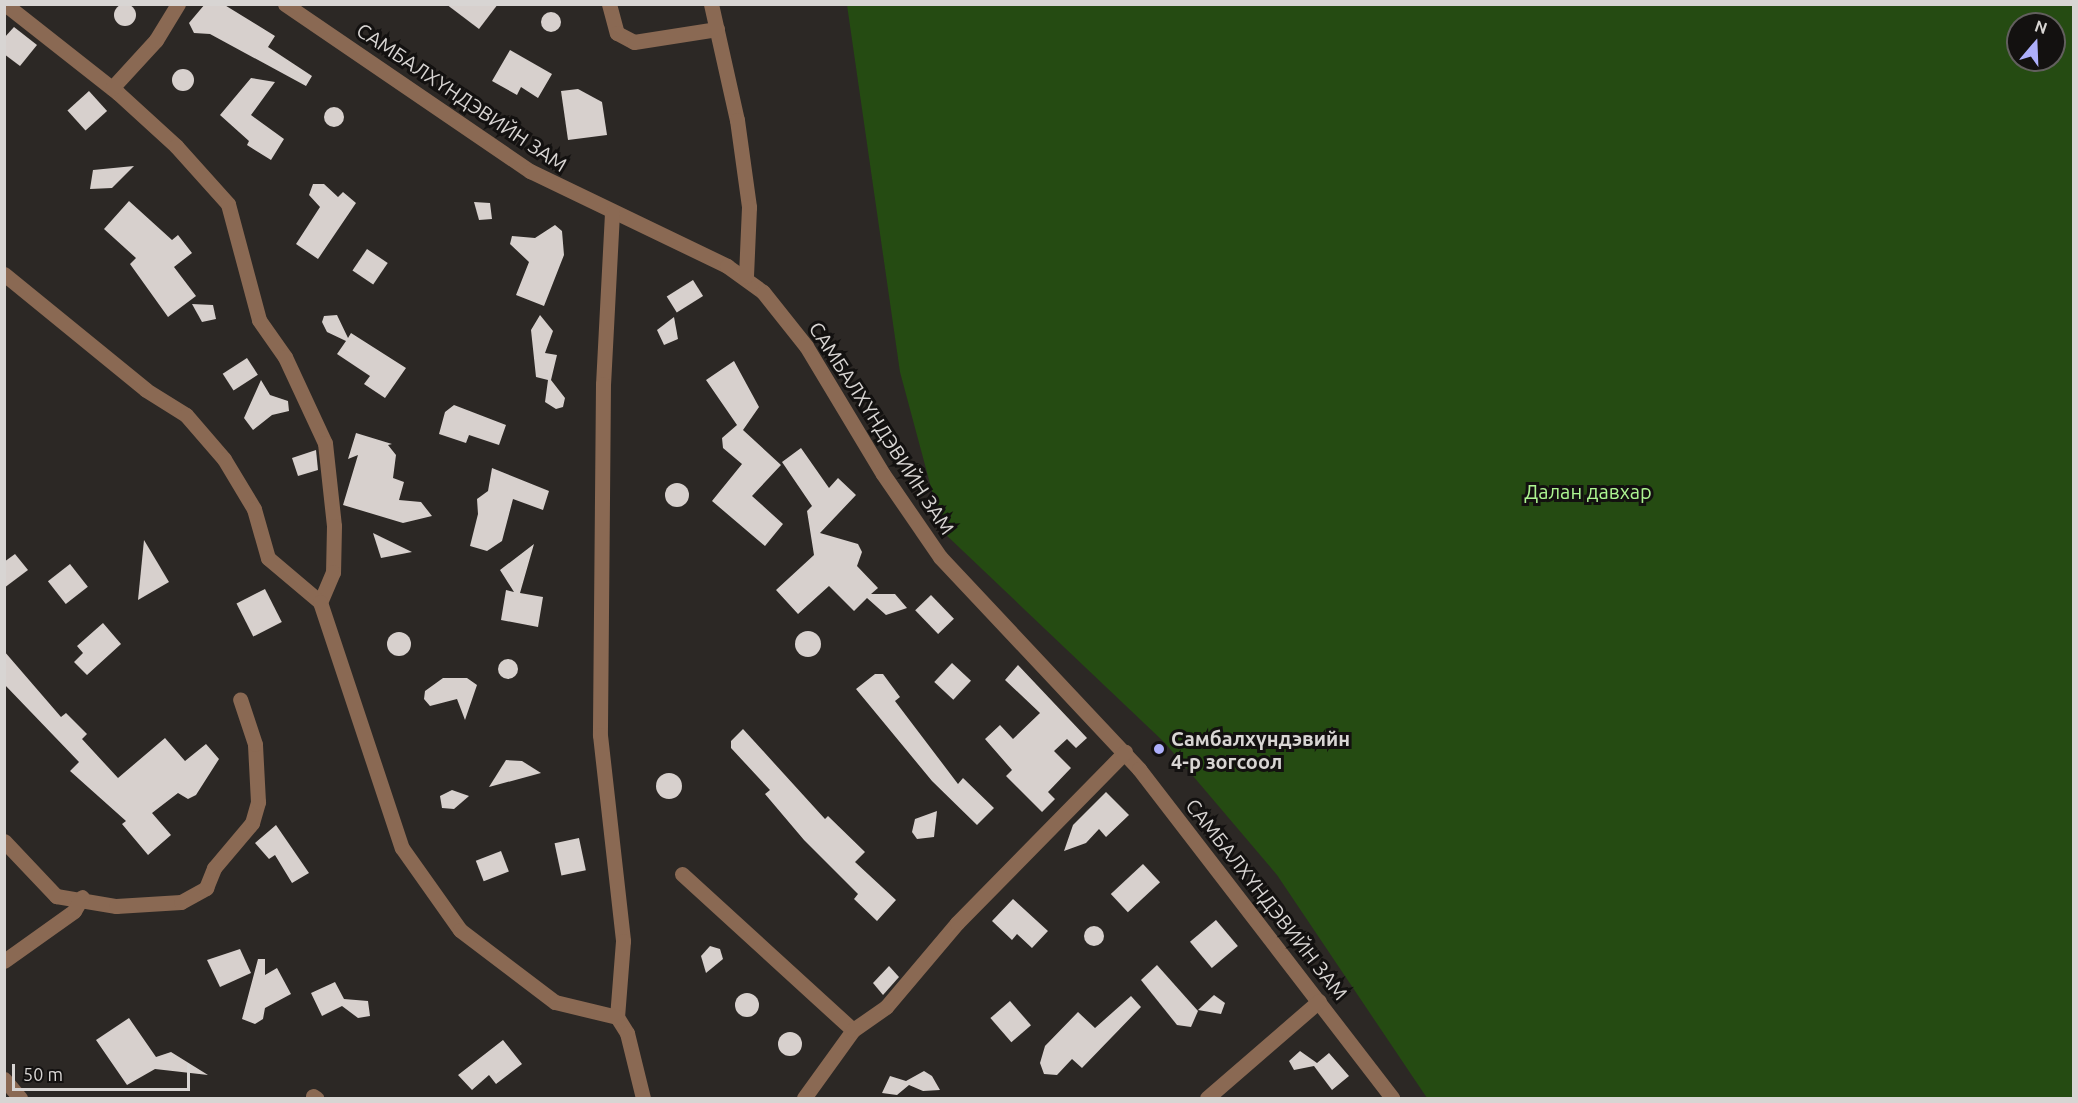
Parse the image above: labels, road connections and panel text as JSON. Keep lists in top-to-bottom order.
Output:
{
  "streets": {
    "street": ["САМБАЛХҮНДЭВИЙН ЗАМ"]
  },
  "parks": ["Далан давхар"],
  "places": ["Самбалхүндэвийн 4-р зогсоол"],
  "scale_bar": "50 m",
  "north": "top"
}
